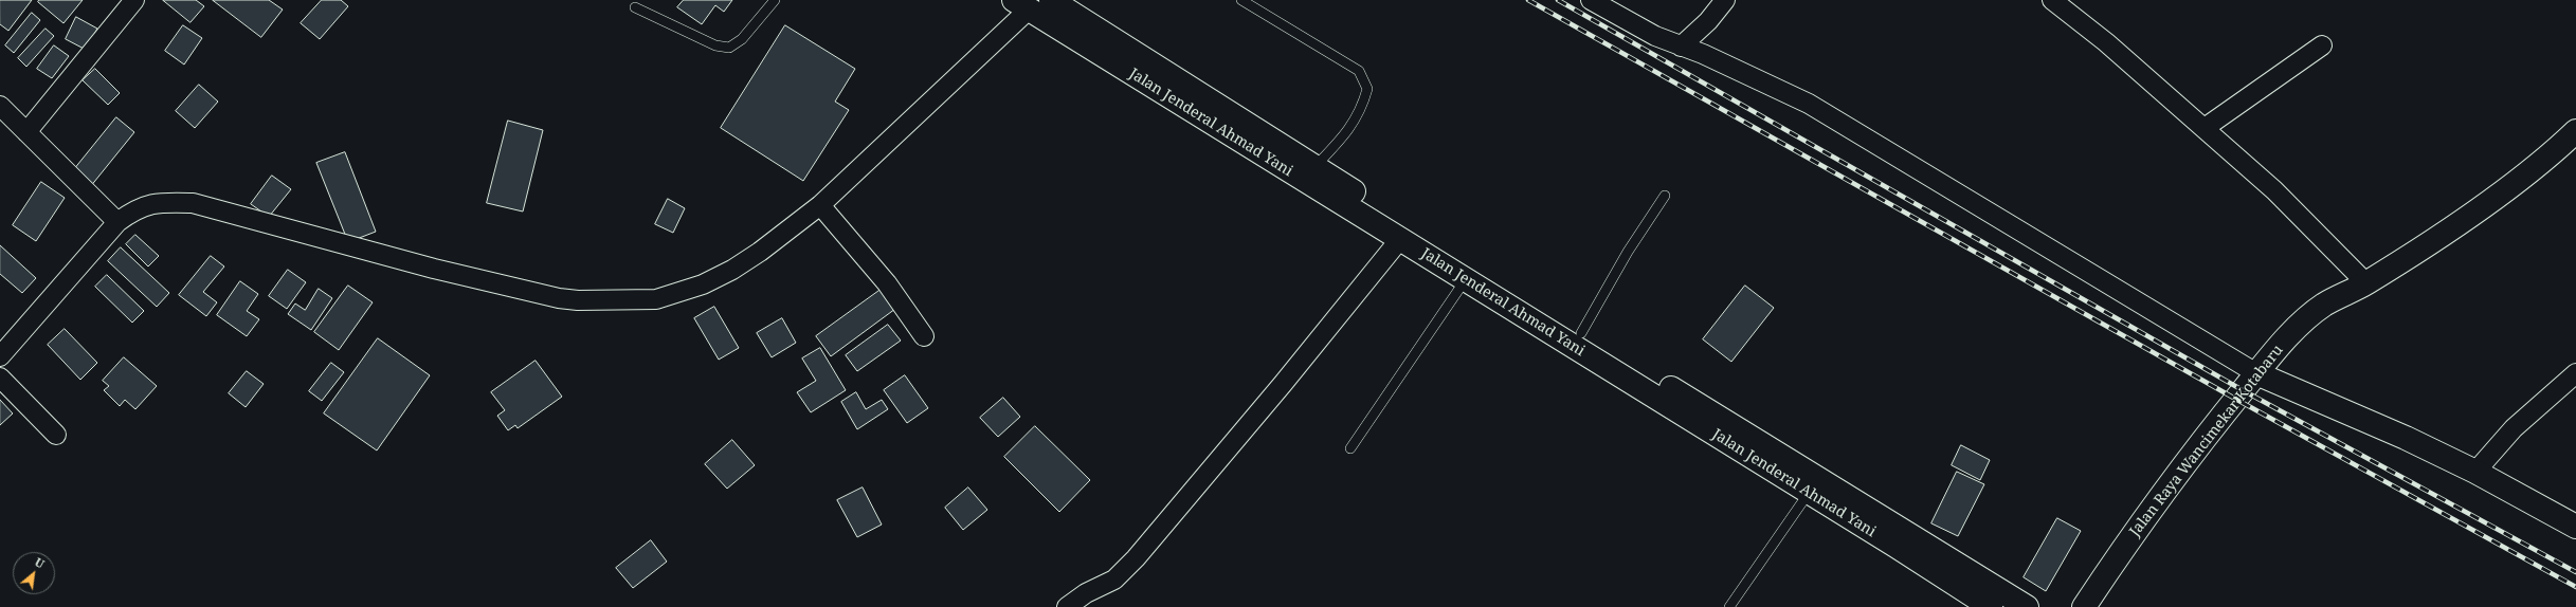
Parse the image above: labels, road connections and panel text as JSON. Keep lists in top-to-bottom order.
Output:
{
  "streets": {
    "main road": ["Jalan Jenderal Ahmad Yani", "Jalan Raya Wancimekar Kotabaru"]
  },
  "north": "top right"
}
